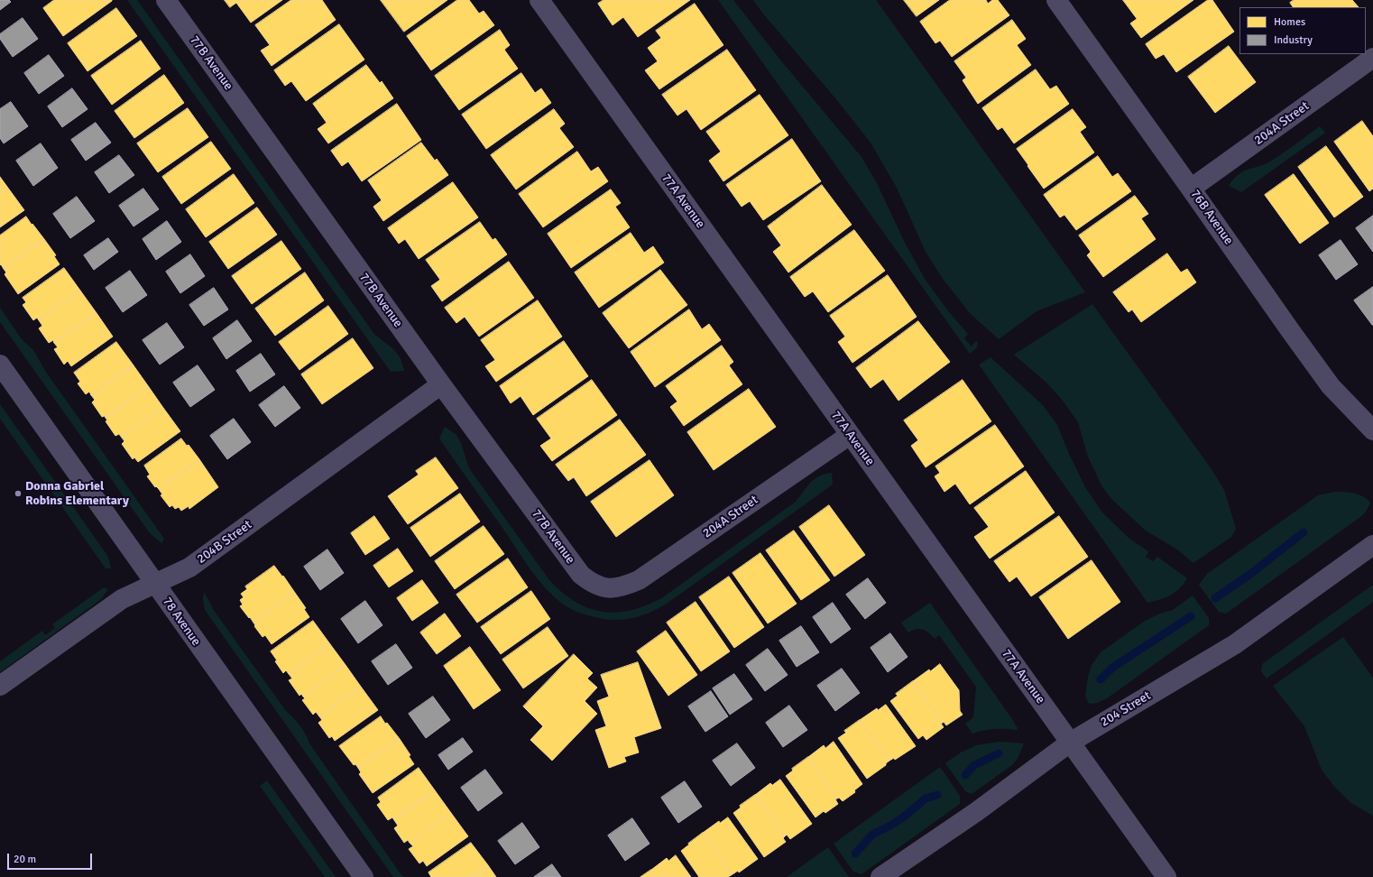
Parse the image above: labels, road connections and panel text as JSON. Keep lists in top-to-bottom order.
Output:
{
  "streets": {
    "street": [
      "77B Avenue",
      "204A Street",
      "77A Avenue",
      "76B Avenue",
      "204B Street",
      "78 Avenue",
      "204 Street"
    ]
  },
  "crossings": [
    ["77B Avenue", "204A Street"],
    ["77B Avenue", "204B Street"],
    ["204A Street", "77A Avenue"],
    ["204A Street", "76B Avenue"],
    ["77A Avenue", "204 Street"],
    ["204B Street", "78 Avenue"]
  ],
  "places": ["Donna Gabriel Robins Elementary"],
  "legend": ["Homes", "Industry"],
  "scale_bar": "20 m"
}
